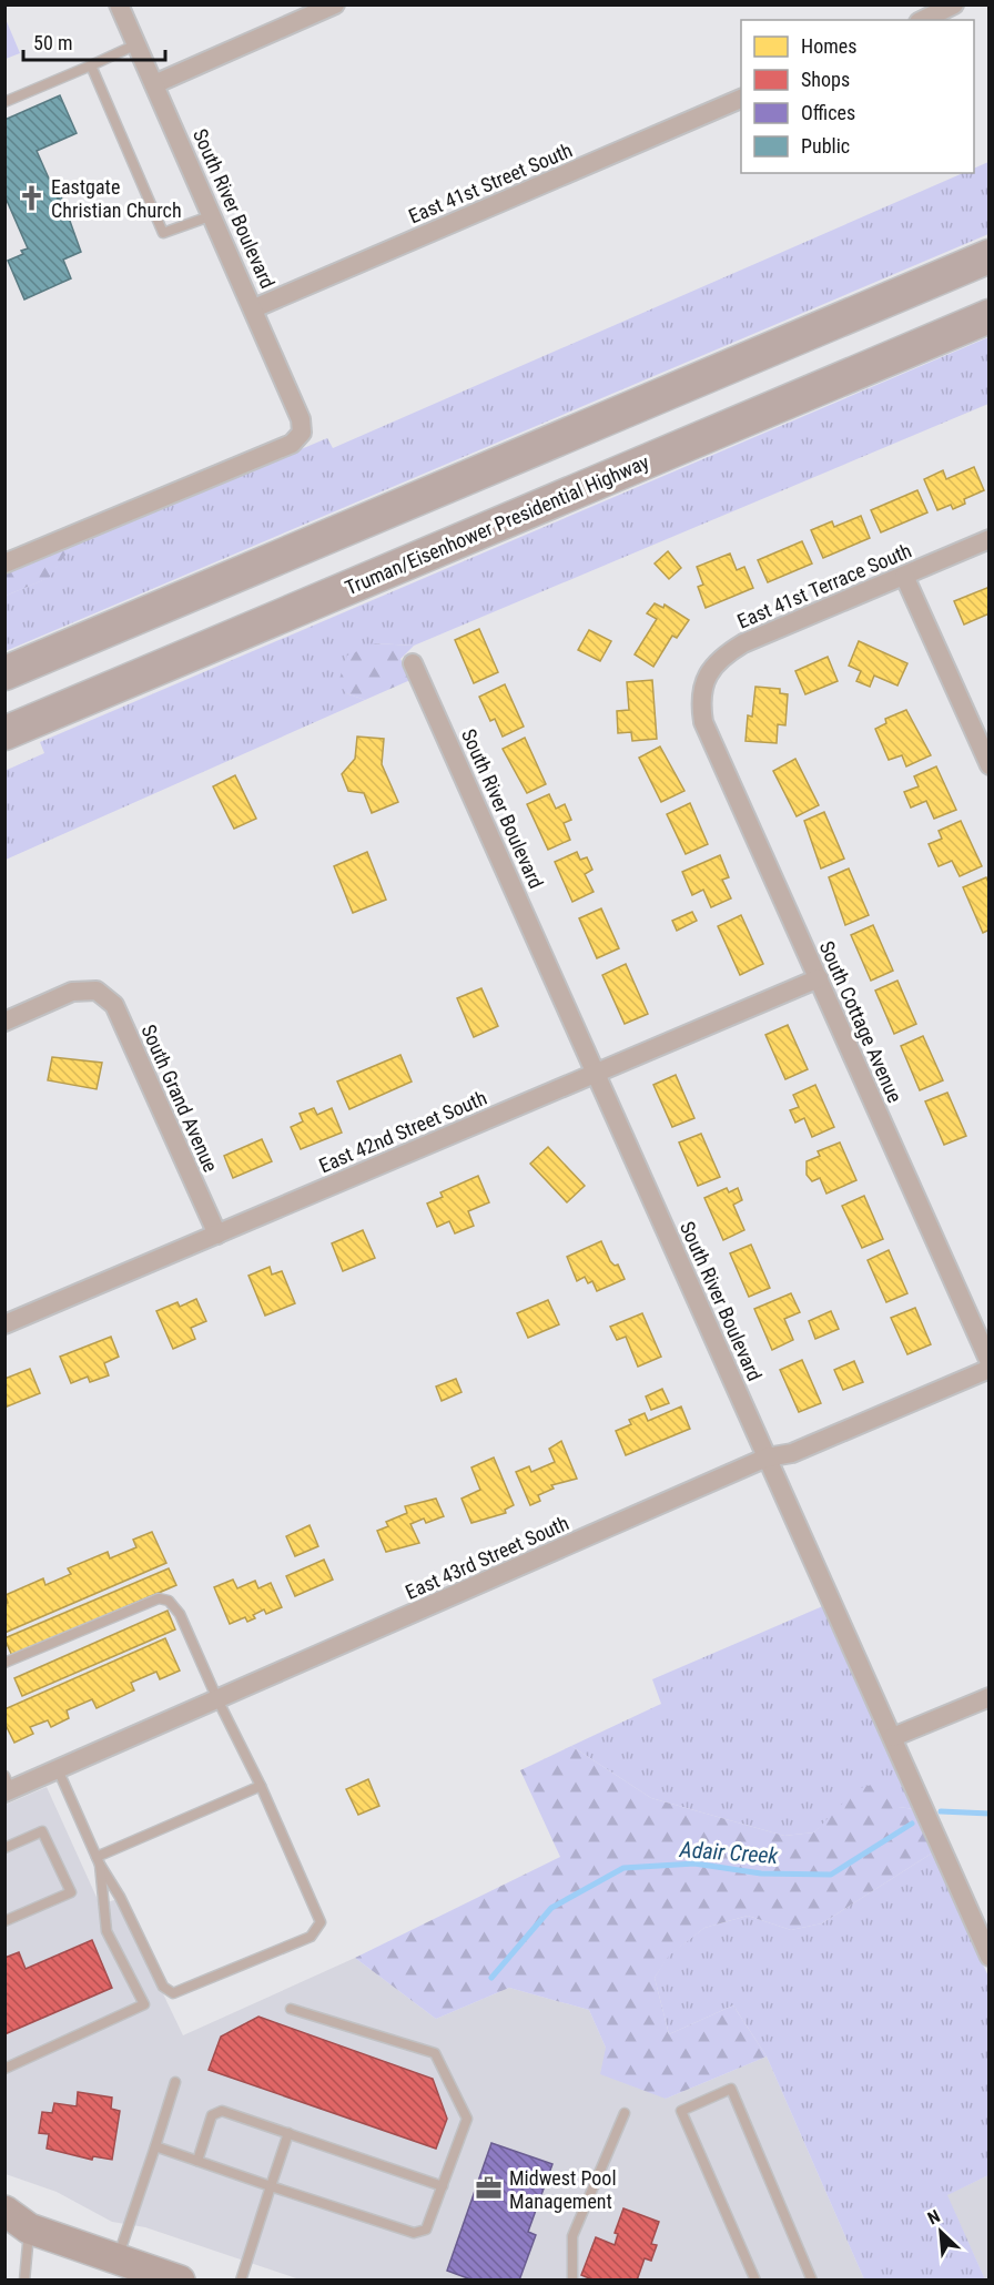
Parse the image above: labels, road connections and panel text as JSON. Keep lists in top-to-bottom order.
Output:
{
  "streets": {
    "highway": ["Truman/Eisenhower Presidential Highway"],
    "street": [
      "East 41st Street South",
      "South River Boulevard",
      "East 41st Terrace South",
      "South Cottage Avenue",
      "South Grand Avenue",
      "East 42nd Street South",
      "East 43rd Street South"
    ]
  },
  "crossings": [
    ["East 41st Street South", "South River Boulevard"],
    ["South River Boulevard", "East 42nd Street South"],
    ["South River Boulevard", "East 43rd Street South"],
    ["East 41st Terrace South", "South Cottage Avenue"],
    ["South Cottage Avenue", "East 42nd Street South"],
    ["South Grand Avenue", "East 42nd Street South"]
  ],
  "water": ["Adair Creek"],
  "places": {
    "church": ["Eastgate Christian Church"],
    "office": ["Midwest Pool Management"]
  },
  "legend": [
    "Homes",
    "Shops",
    "Offices",
    "Public"
  ],
  "scale_bar": "50 m",
  "north": "top left"
}
